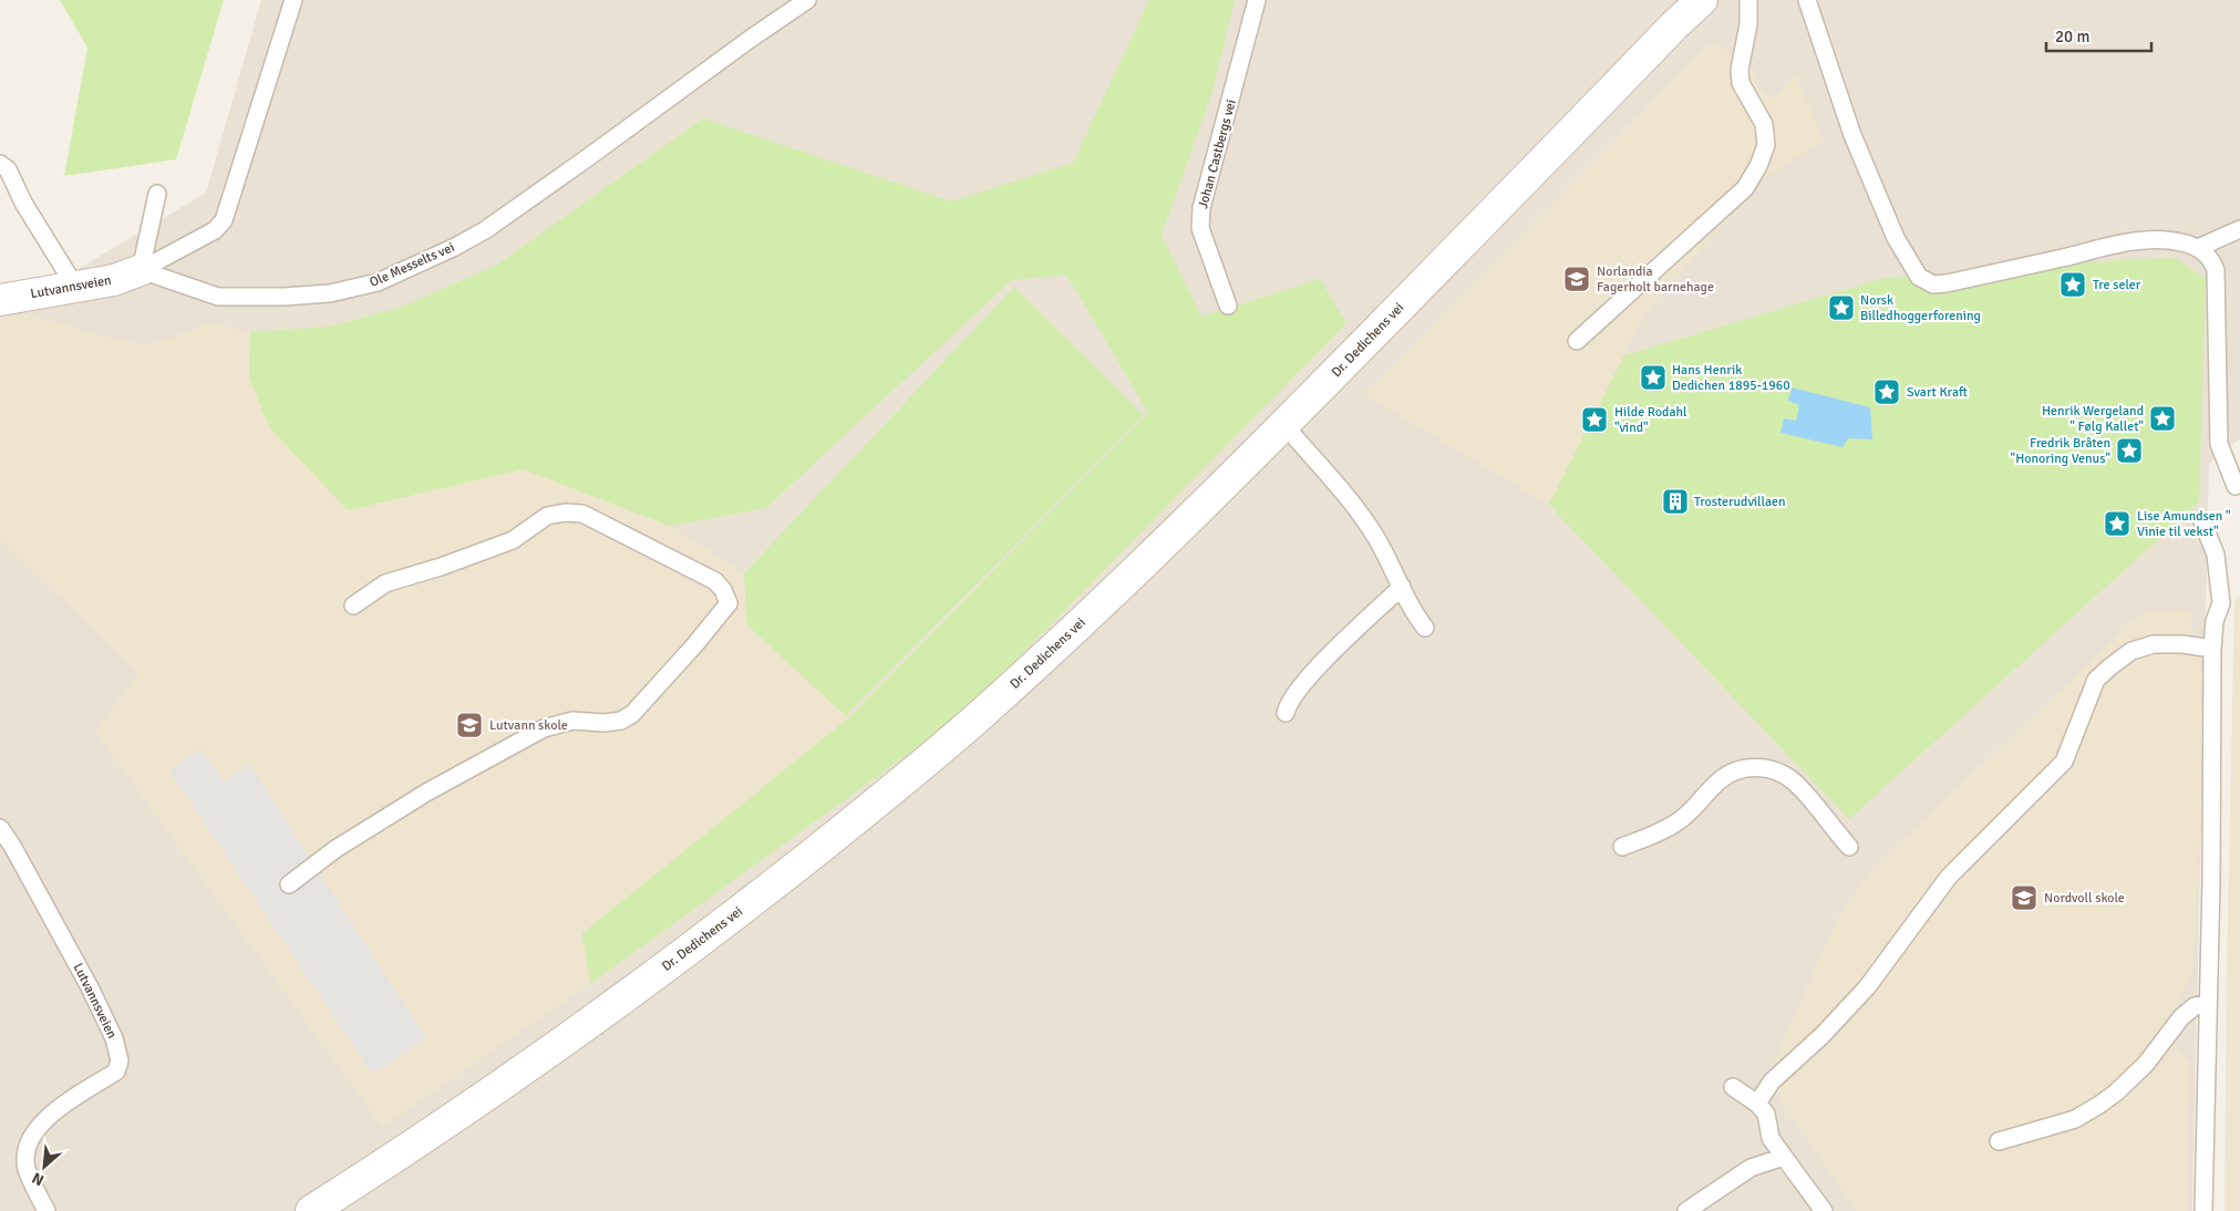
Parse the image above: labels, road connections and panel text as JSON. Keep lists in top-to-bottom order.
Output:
{
  "streets": {
    "street": ["Lutvannsveien", "Dr. Dedichens vei"],
    "lane": ["Johan Castbergs vei", "Ole Messelts vei"]
  },
  "crossings": [
    ["Ole Messelts vei", "Lutvannsveien"]
  ],
  "places": {
    "school or university": ["Norlandia Fagerholt barnehage", "Lutvann skole", "Nordvoll skole"],
    "place": [
      "Tre seler",
      "Norsk Billedhoggerforening",
      "Hans Henrik Dedichen 1895-1960",
      "Svart Kraft",
      "Henrik Wergeland \" Følg Kallet\"",
      "Hilde Rodahl \"vind\"",
      "Fredrik Bråten \"Honoring Venus\"",
      "Lise Amundsen \" Vinie til vekst\""
    ],
    "building": ["Trosterudvillaen"]
  },
  "scale_bar": "20 m",
  "north": "bottom left"
}
